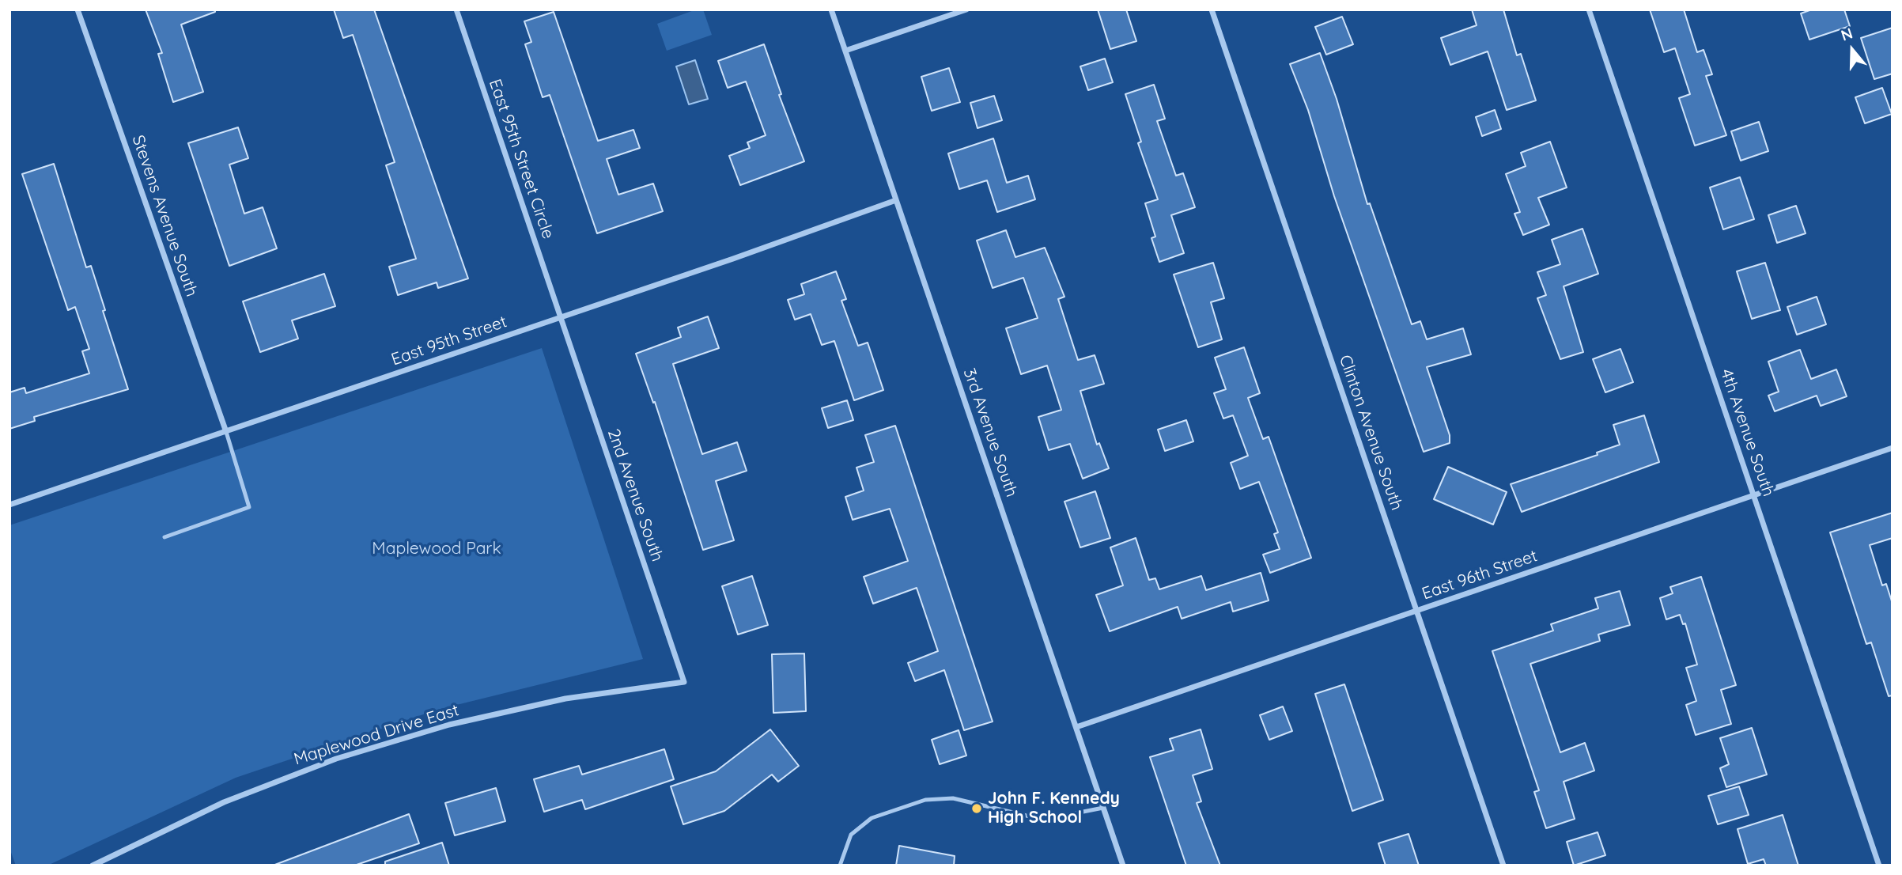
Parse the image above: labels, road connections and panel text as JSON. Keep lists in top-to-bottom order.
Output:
{
  "streets": {
    "street": [
      "East 95th Street Circle",
      "Stevens Avenue South",
      "East 95th Street",
      "3rd Avenue South",
      "Clinton Avenue South",
      "4th Avenue South",
      "2nd Avenue South",
      "East 96th Street",
      "Maplewood Drive East"
    ]
  },
  "crossings": [
    ["East 95th Street Circle", "East 95th Street"],
    ["East 95th Street Circle", "2nd Avenue South"],
    ["Stevens Avenue South", "East 95th Street"],
    ["East 95th Street", "3rd Avenue South"],
    ["East 95th Street", "2nd Avenue South"],
    ["3rd Avenue South", "East 96th Street"],
    ["Clinton Avenue South", "East 96th Street"],
    ["4th Avenue South", "East 96th Street"],
    ["2nd Avenue South", "Maplewood Drive East"]
  ],
  "parks": ["Maplewood Park"],
  "places": ["John F. Kennedy High School"],
  "north": "top"
}
